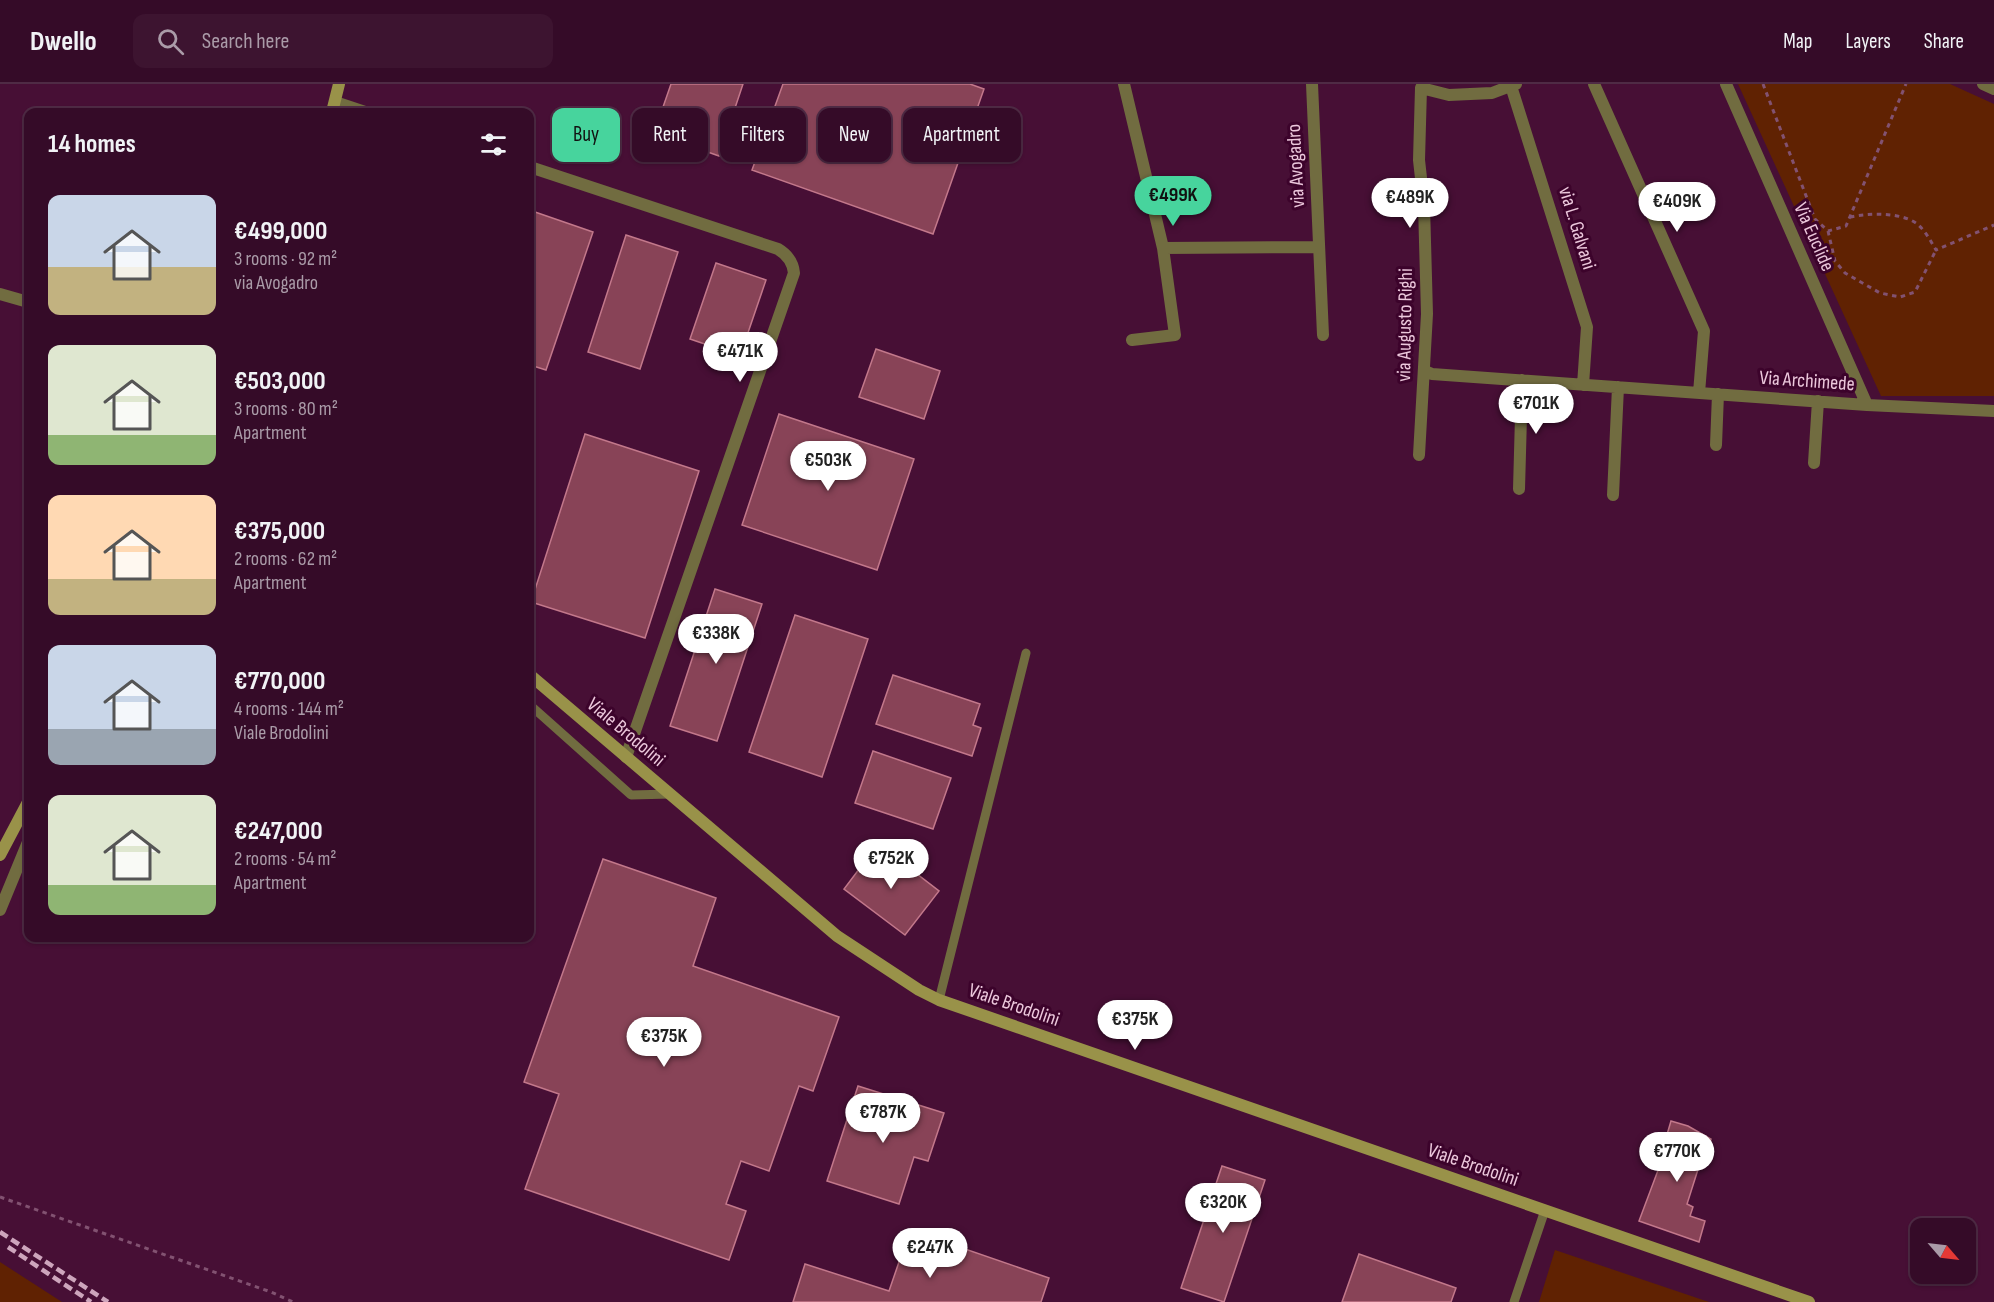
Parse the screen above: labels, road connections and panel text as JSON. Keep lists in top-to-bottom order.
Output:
{
  "streets": {
    "street": [
      "via Avogadro",
      "via L. Galvani",
      "Via Euclide",
      "via Augusto Righi",
      "Via Archimede",
      "Viale Brodolini"
    ]
  },
  "crossings": [
    ["via L. Galvani", "Via Archimede"],
    ["Via Euclide", "Via Archimede"],
    ["via Augusto Righi", "Via Archimede"]
  ],
  "north": "bottom right",
  "page": {
    "header": "Dwello",
    "search": "Search here",
    "nav": ["Map", "Layers", "Share"],
    "chip": [
      "Buy",
      "Rent",
      "Filters",
      "New",
      "Apartment"
    ],
    "heading": "14 homes",
    "price": [
      "€499K",
      "€489K",
      "€409K",
      "€471K",
      "€701K",
      "€503K",
      "€338K",
      "€752K",
      "€375K",
      "€375K",
      "€787K",
      "€770K",
      "€320K",
      "€247K"
    ],
    "list": [
      {
        "name": "€499,000",
        "note": "3 rooms · 92 m² · via Avogadro"
      },
      {
        "name": "€503,000",
        "note": "3 rooms · 80 m² · Apartment"
      },
      {
        "name": "€375,000",
        "note": "2 rooms · 62 m² · Apartment"
      },
      {
        "name": "€770,000",
        "note": "4 rooms · 144 m² · Viale Brodolini"
      },
      {
        "name": "€247,000",
        "note": "2 rooms · 54 m² · Apartment"
      }
    ]
  }
}
